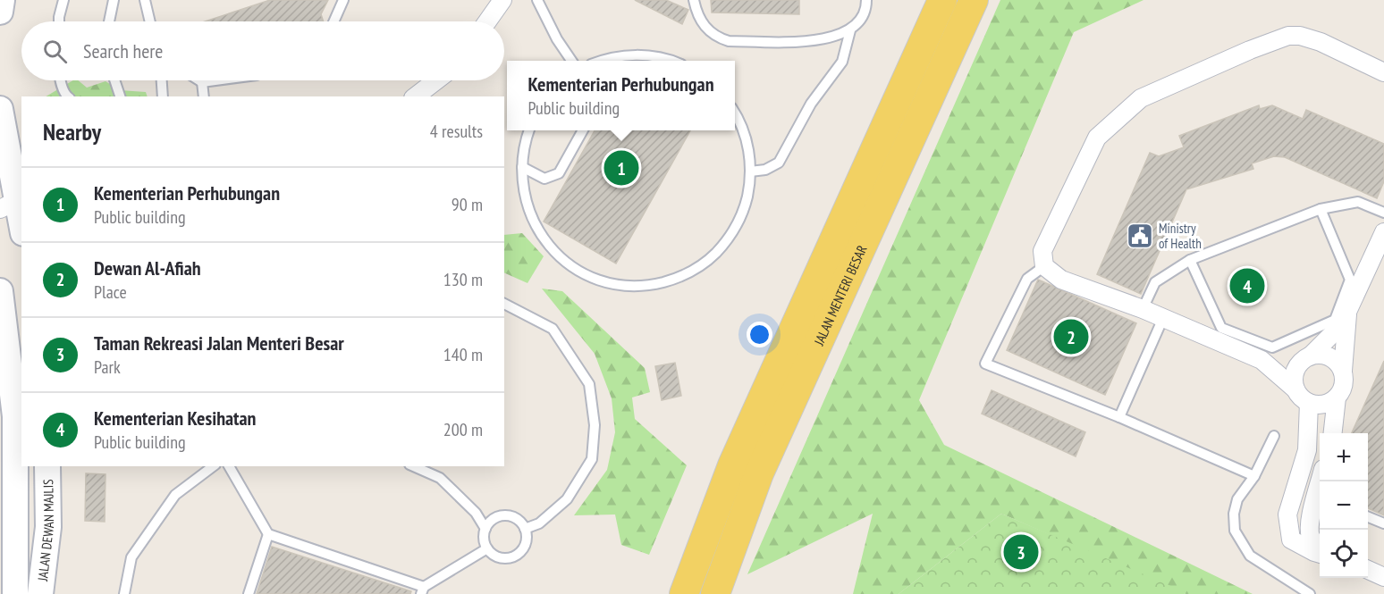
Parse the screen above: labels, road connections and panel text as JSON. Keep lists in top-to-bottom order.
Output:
{
  "streets": {
    "main road": ["JALAN MENTERI BESAR"],
    "street": ["JALAN DEWAN MAJLIS"]
  },
  "places": {
    "public building": ["Ministry of Health"]
  },
  "page": {
    "search": "Search here",
    "popup": ["Kementerian Perhubungan", "Public building"],
    "heading": ["Nearby", "4 results"],
    "pins": [
      "1",
      "4",
      "2",
      "3"
    ],
    "list": [
      {
        "mark": "1",
        "name": "Kementerian Perhubungan",
        "note": "Public building",
        "value": "90 m"
      },
      {
        "mark": "2",
        "name": "Dewan Al-Afiah",
        "note": "Place",
        "value": "130 m"
      },
      {
        "mark": "3",
        "name": "Taman Rekreasi Jalan Menteri Besar",
        "note": "Park",
        "value": "140 m"
      },
      {
        "mark": "4",
        "name": "Kementerian Kesihatan",
        "note": "Public building",
        "value": "200 m"
      }
    ],
    "map_buttons": ["+", "−"]
  }
}
